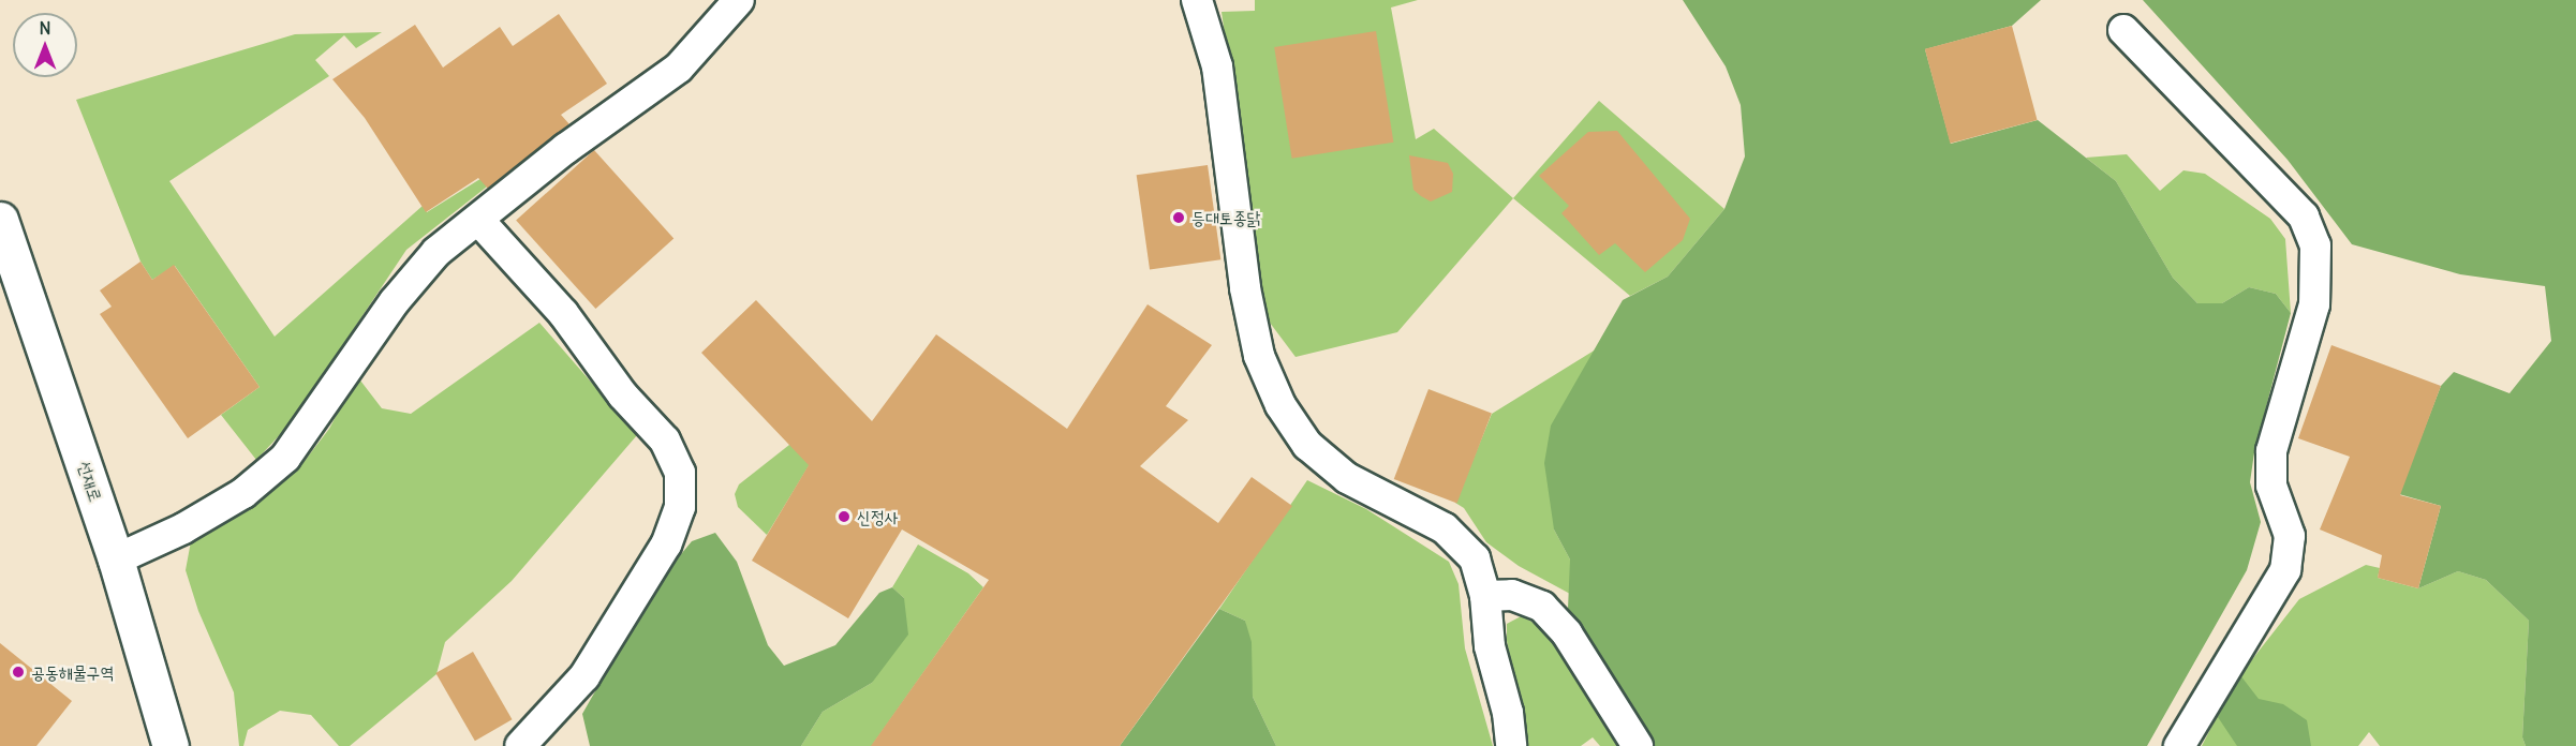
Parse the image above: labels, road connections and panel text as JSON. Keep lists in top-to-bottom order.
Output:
{
  "streets": {
    "street": ["선재로"]
  },
  "places": ["등대토종닭", "신정사", "공동해물구역"],
  "north": "top"
}
